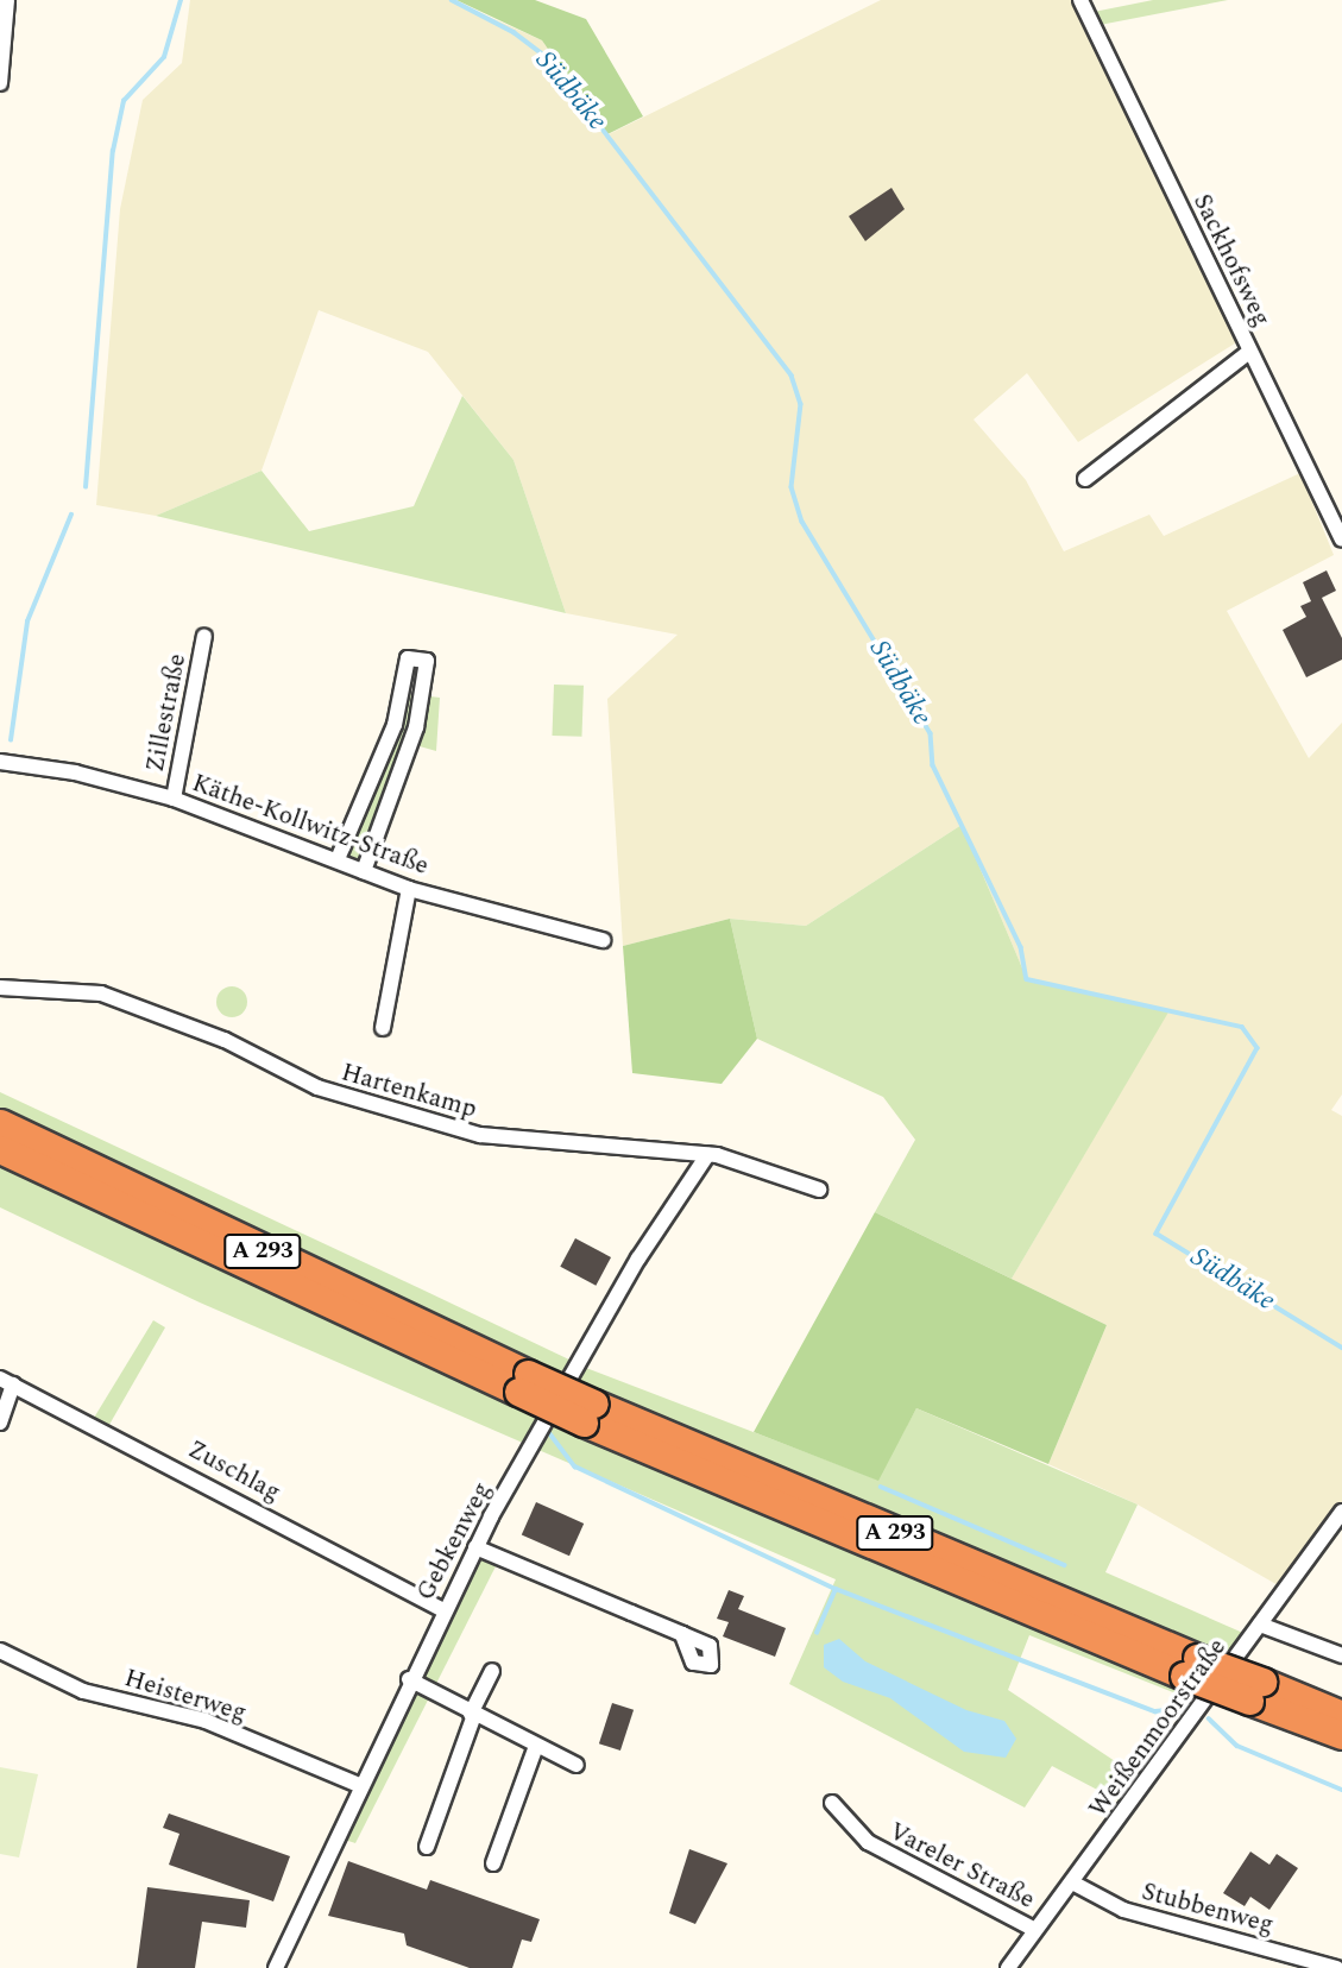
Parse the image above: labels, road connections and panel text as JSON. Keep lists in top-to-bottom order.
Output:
{
  "streets": {
    "highway": ["A 293"],
    "street": [
      "Sackhofsweg",
      "Zillestraße",
      "Käthe-Kollwitz-Straße",
      "Hartenkamp",
      "Zuschlag",
      "Gebkenweg",
      "Heisterweg",
      "Weißenmoorstraße",
      "Vareler Straße",
      "Stubbenweg"
    ]
  },
  "crossings": [
    ["Zillestraße", "Käthe-Kollwitz-Straße"],
    ["Hartenkamp", "Gebkenweg"],
    ["Zuschlag", "Gebkenweg"],
    ["Gebkenweg", "Heisterweg"],
    ["Weißenmoorstraße", "Vareler Straße"],
    ["Weißenmoorstraße", "Stubbenweg"]
  ],
  "water": ["Südbäke"]
}
